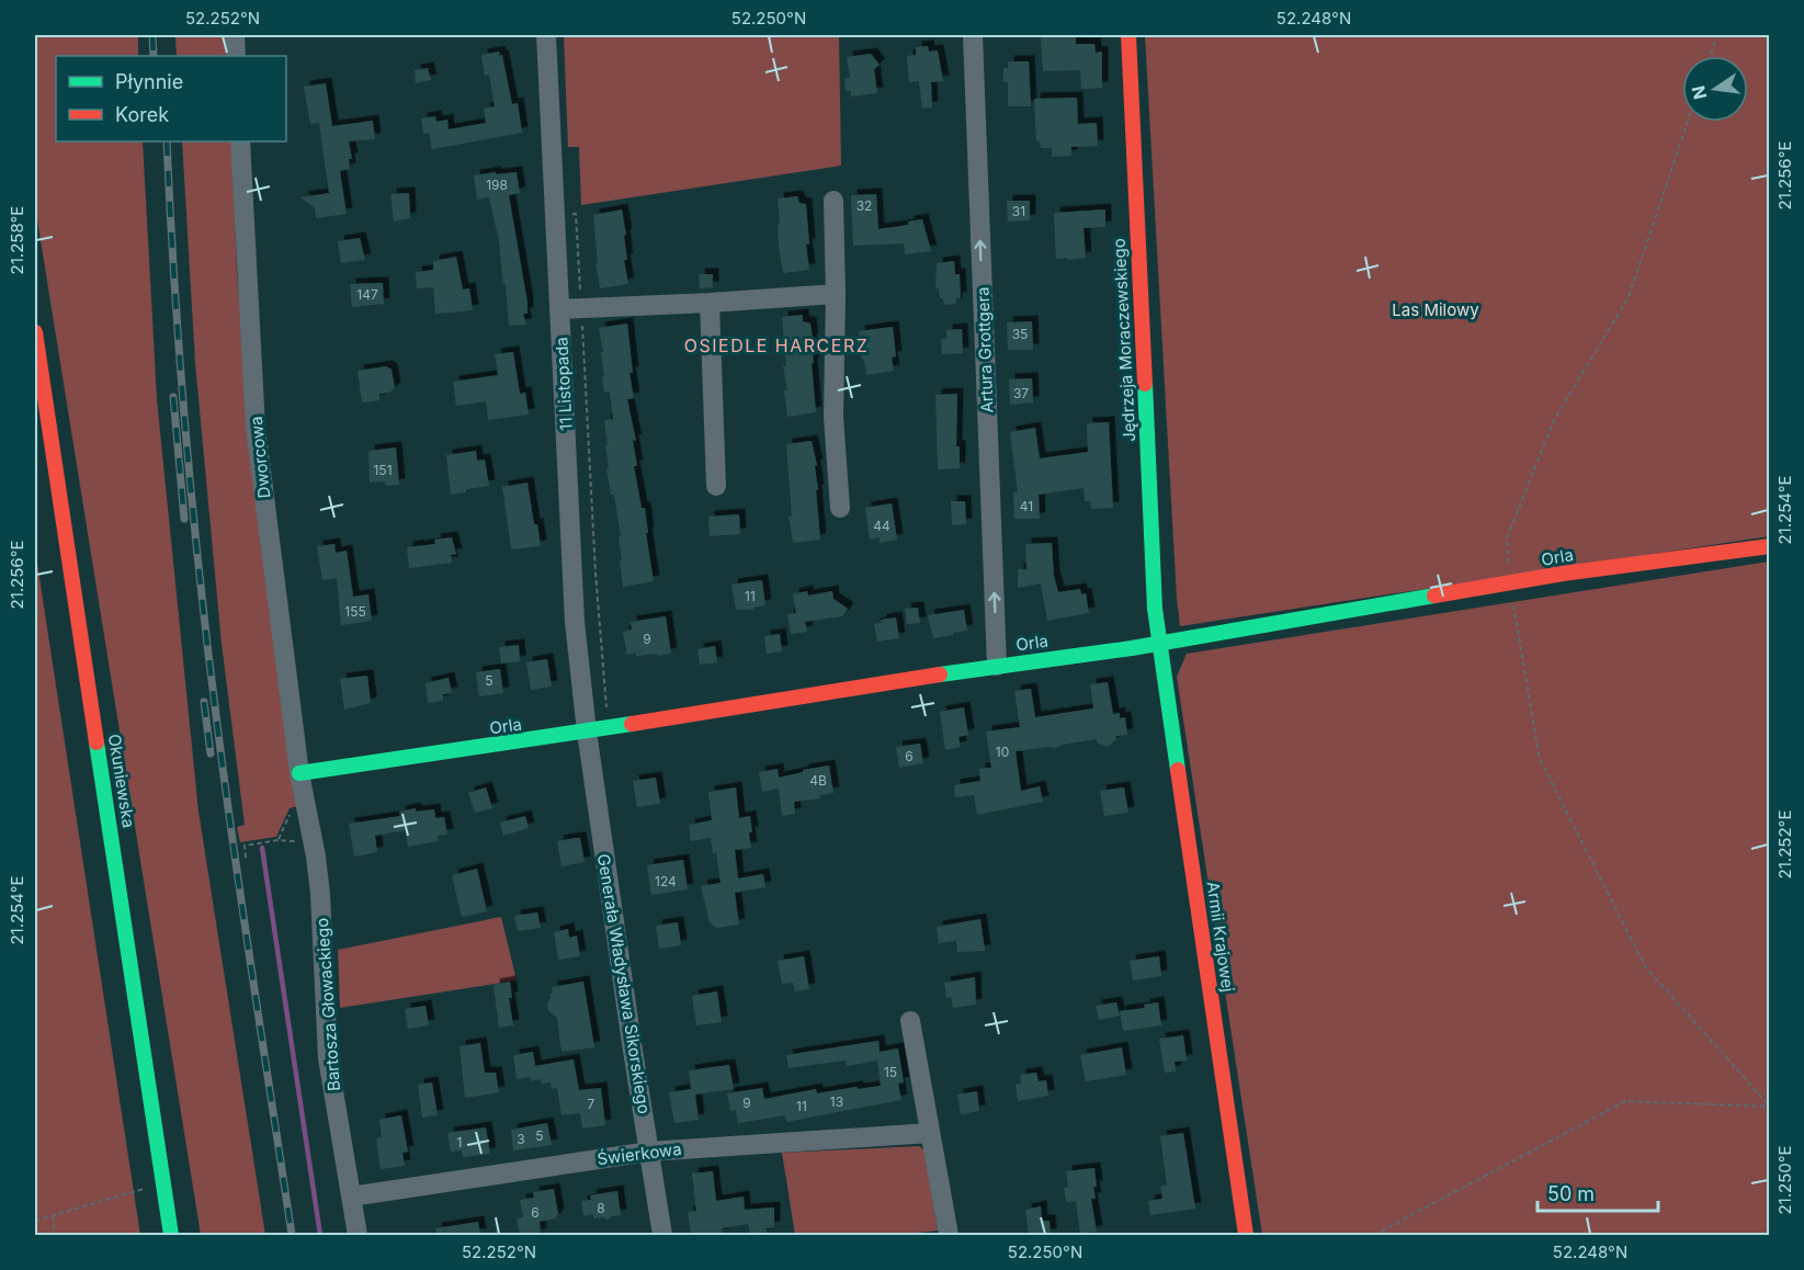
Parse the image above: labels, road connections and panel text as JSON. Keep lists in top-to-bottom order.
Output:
{
  "streets": {
    "street": [
      "Jędrzeja Moraczewskiego",
      "Artura Grottgera",
      "11 Listopada",
      "Dworcowa",
      "Orla",
      "Okuniewska",
      "Armii Krajowej",
      "Generała Władysława Sikorskiego",
      "Bartosza Głowackiego",
      "Świerkowa"
    ]
  },
  "crossings": [
    ["Jędrzeja Moraczewskiego", "Orla"],
    ["Jędrzeja Moraczewskiego", "Armii Krajowej"],
    ["Artura Grottgera", "Orla"],
    ["11 Listopada", "Orla"],
    ["11 Listopada", "Generała Władysława Sikorskiego"],
    ["Dworcowa", "Orla"],
    ["Dworcowa", "Bartosza Głowackiego"],
    ["Orla", "Armii Krajowej"],
    ["Orla", "Generała Władysława Sikorskiego"],
    ["Orla", "Bartosza Głowackiego"],
    ["Generała Władysława Sikorskiego", "Świerkowa"],
    ["Bartosza Głowackiego", "Świerkowa"]
  ],
  "districts": ["OSIEDLE HARCERZ"],
  "parks": ["Las Milowy"],
  "house_numbers": [
    "198",
    "32",
    "31",
    "147",
    "35",
    "37",
    "151",
    "41",
    "44",
    "11",
    "155",
    "9",
    "5",
    "10",
    "6",
    "4B",
    "124",
    "15",
    "13",
    "9",
    "7",
    "11",
    "5",
    "3",
    "1",
    "8",
    "6"
  ],
  "legend": ["Płynnie", "Korek"],
  "scale_bar": "50 m",
  "north": "left",
  "coordinates": [
    "52.252°N",
    "52.250°N",
    "52.248°N",
    "21.256°E",
    "21.258°E",
    "21.254°E",
    "21.252°E",
    "21.250°E"
  ]
}
